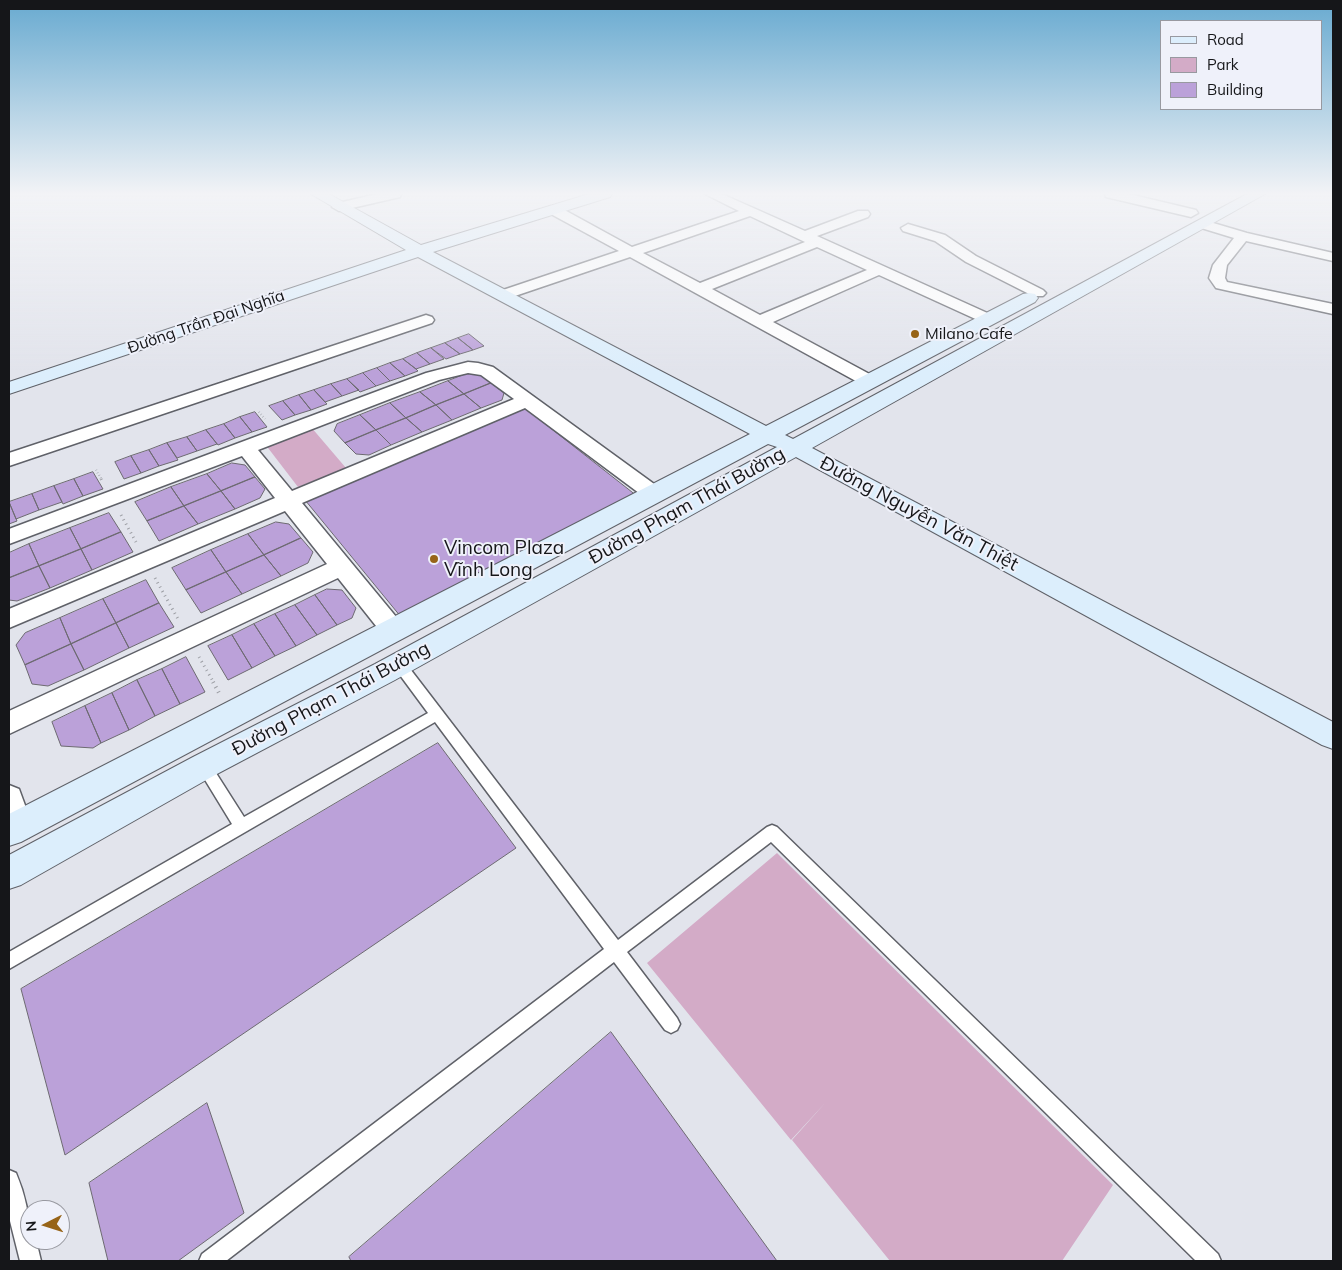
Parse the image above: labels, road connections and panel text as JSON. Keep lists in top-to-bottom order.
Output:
{
  "streets": {
    "main road": ["Đường Trần Đại Nghĩa", "Đường Phạm Thái Bường", "Đường Nguyễn Văn Thiệt"]
  },
  "crossings": [
    ["Đường Phạm Thái Bường", "Đường Nguyễn Văn Thiệt"]
  ],
  "places": ["Milano Cafe", "Vincom Plaza Vĩnh Long"],
  "legend": ["Road", "Park", "Building"],
  "north": "left"
}
